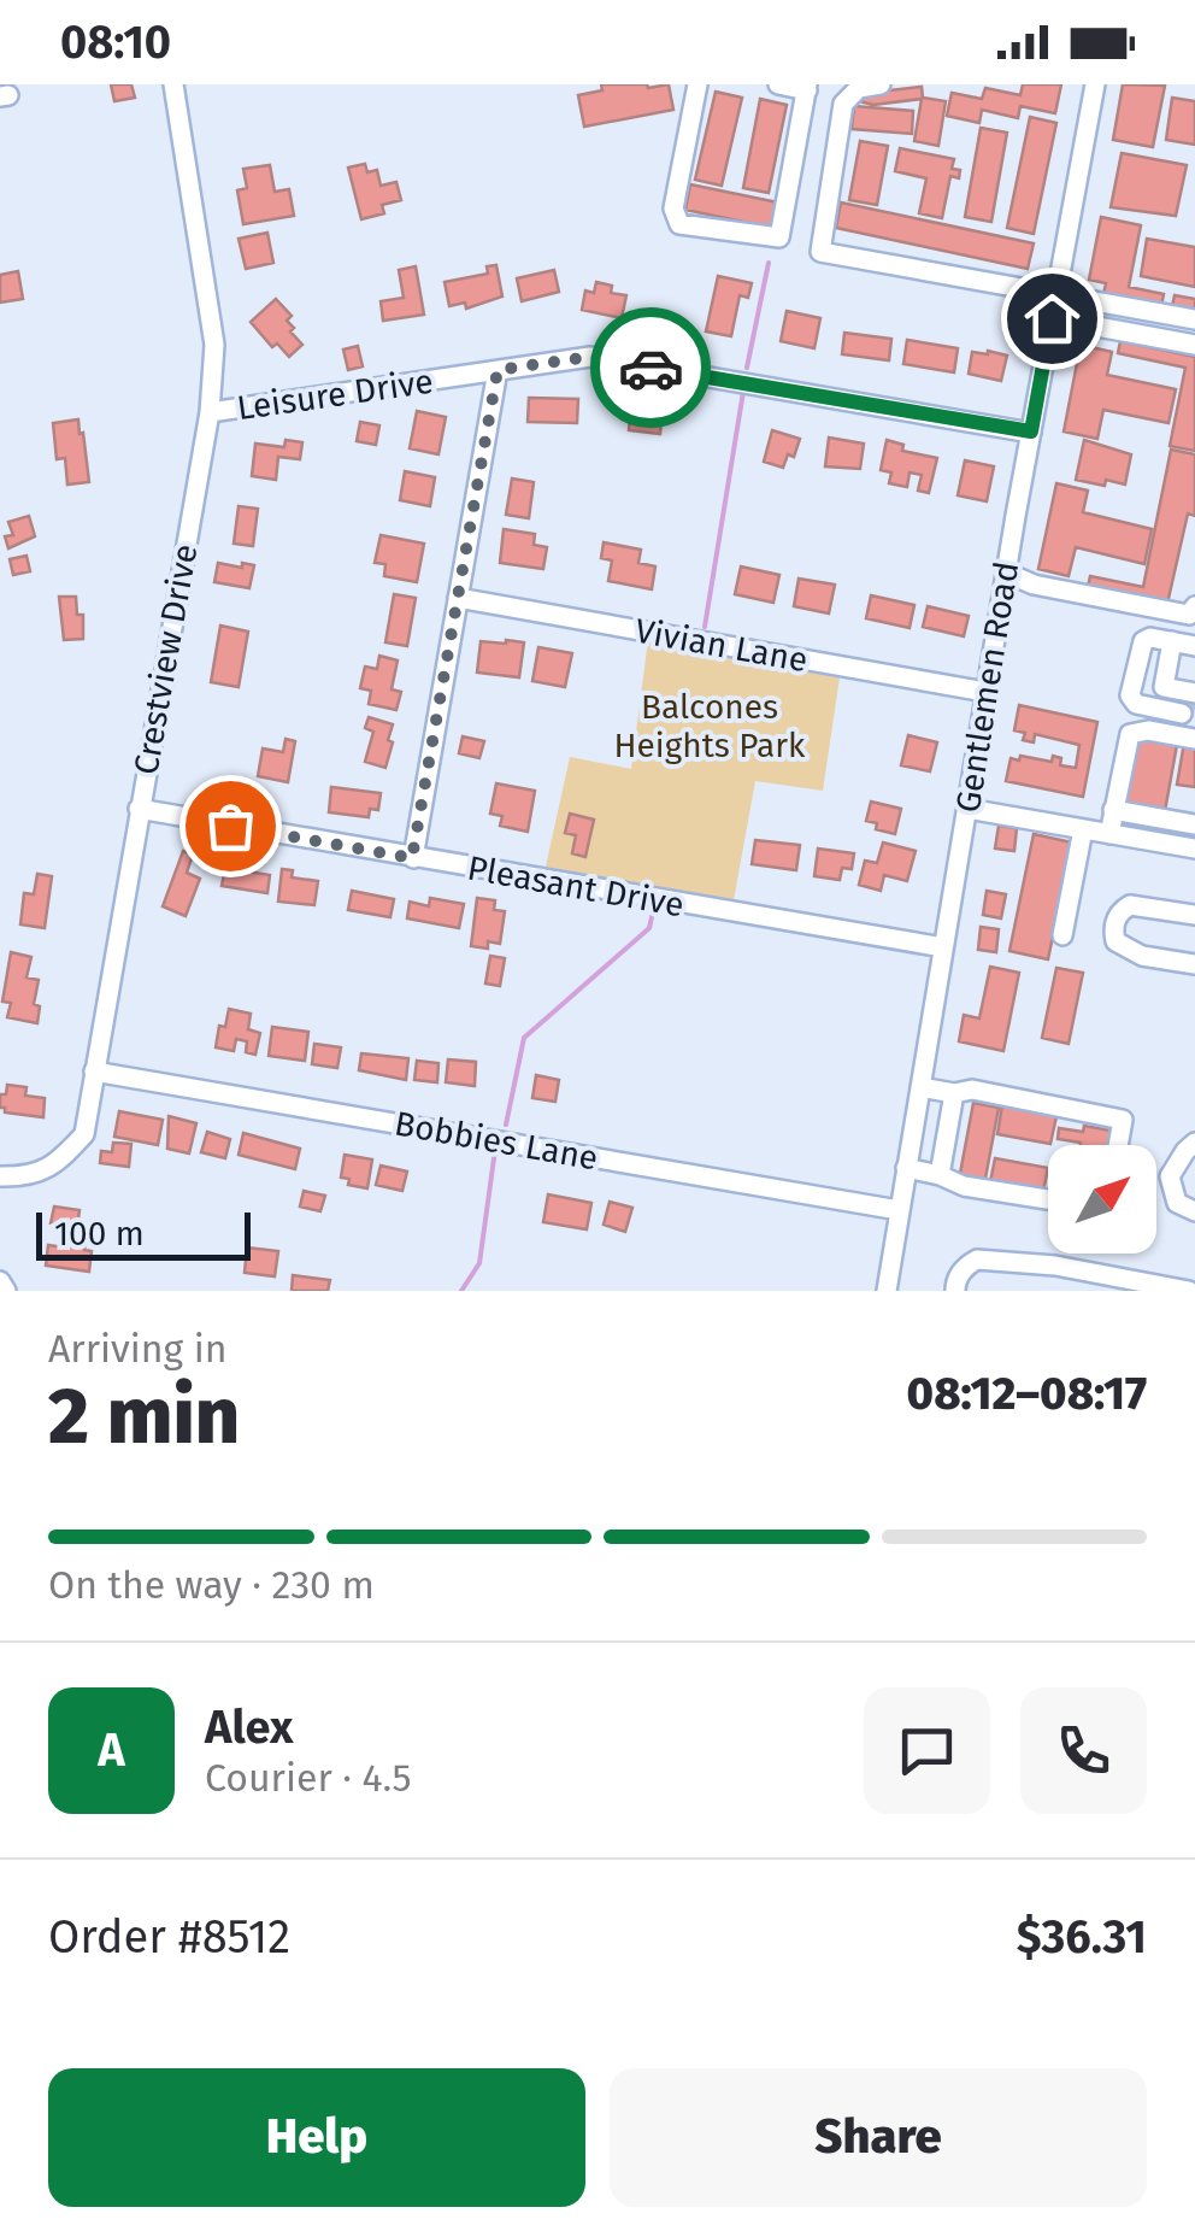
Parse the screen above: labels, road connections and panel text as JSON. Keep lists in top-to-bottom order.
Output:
{
  "streets": {
    "street": [
      "Leisure Drive",
      "Vivian Lane",
      "Crestview Drive",
      "Gentlemen Road",
      "Pleasant Drive",
      "Bobbies Lane"
    ]
  },
  "crossings": [
    ["Leisure Drive", "Crestview Drive"],
    ["Leisure Drive", "Gentlemen Road"],
    ["Vivian Lane", "Gentlemen Road"],
    ["Crestview Drive", "Pleasant Drive"],
    ["Crestview Drive", "Bobbies Lane"],
    ["Gentlemen Road", "Pleasant Drive"],
    ["Gentlemen Road", "Bobbies Lane"]
  ],
  "parks": ["Balcones Heights Park"],
  "scale_bar": "100 m",
  "north": "top right",
  "page": {
    "status": "08:10",
    "scale": "100 m",
    "heading": ["2 min", "Arriving in", "08:12–08:17"],
    "panel": [
      "Alex",
      "Courier · 4.5",
      "Order #8512",
      "$36.31"
    ],
    "bar": "On the way · 230 m",
    "round": "A",
    "buttons": ["Help", "Share"]
  }
}
